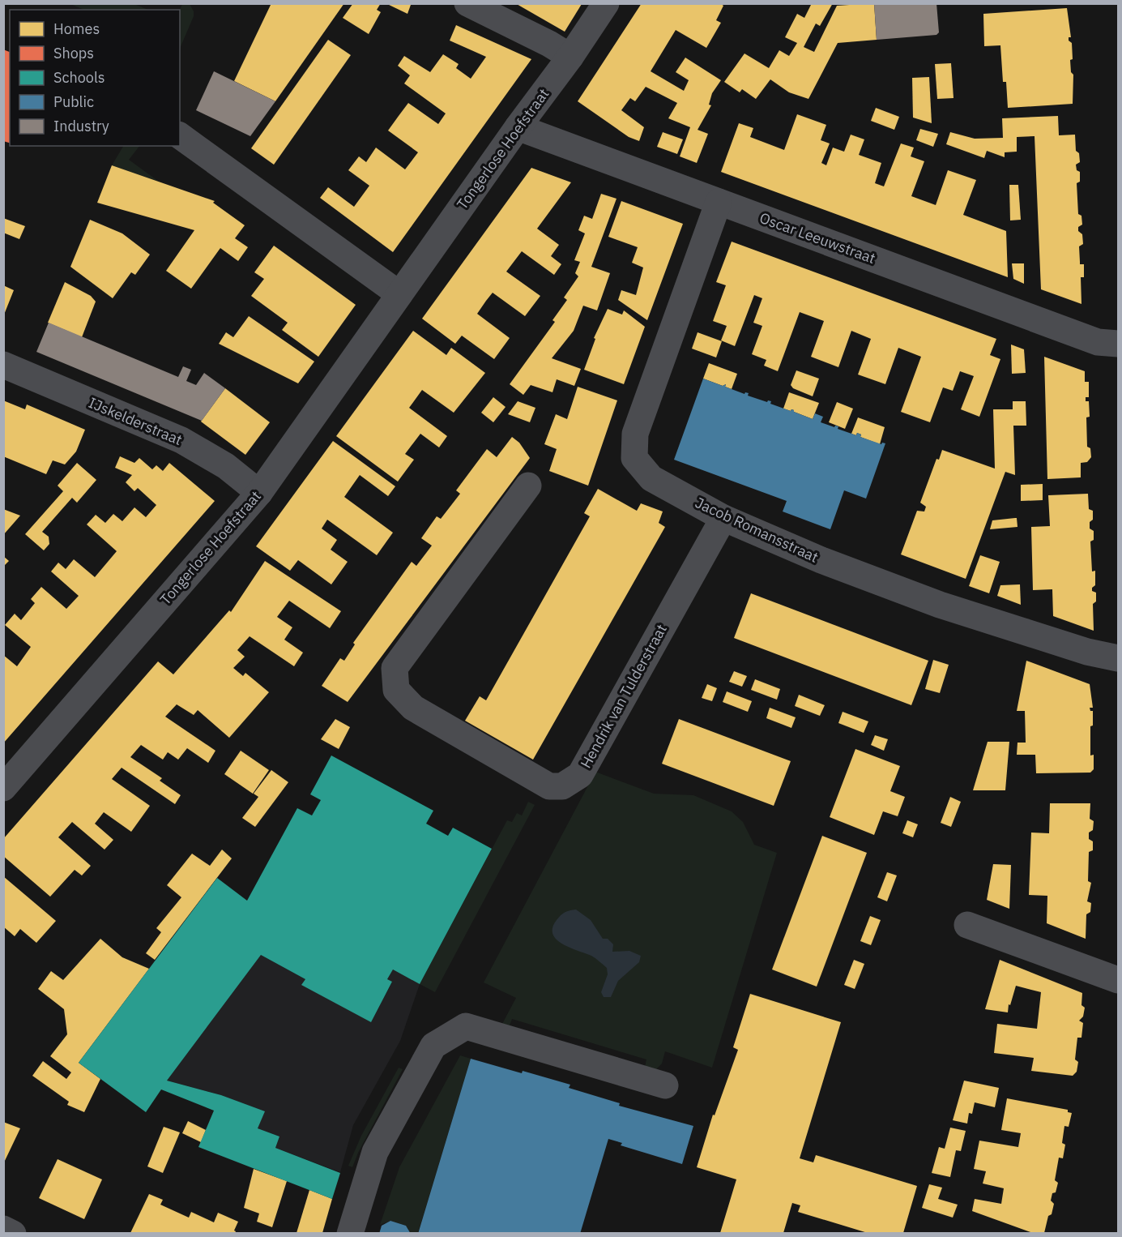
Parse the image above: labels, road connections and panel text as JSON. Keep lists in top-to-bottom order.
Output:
{
  "streets": {
    "street": [
      "Tongerlose Hoefstraat",
      "Oscar Leeuwstraat",
      "IJskelderstraat",
      "Jacob Romansstraat",
      "Hendrik van Tulderstraat"
    ]
  },
  "crossings": [
    ["Tongerlose Hoefstraat", "Oscar Leeuwstraat"],
    ["Tongerlose Hoefstraat", "IJskelderstraat"],
    ["Oscar Leeuwstraat", "Jacob Romansstraat"],
    ["Jacob Romansstraat", "Hendrik van Tulderstraat"]
  ],
  "legend": [
    "Homes",
    "Shops",
    "Schools",
    "Public",
    "Industry"
  ]
}
